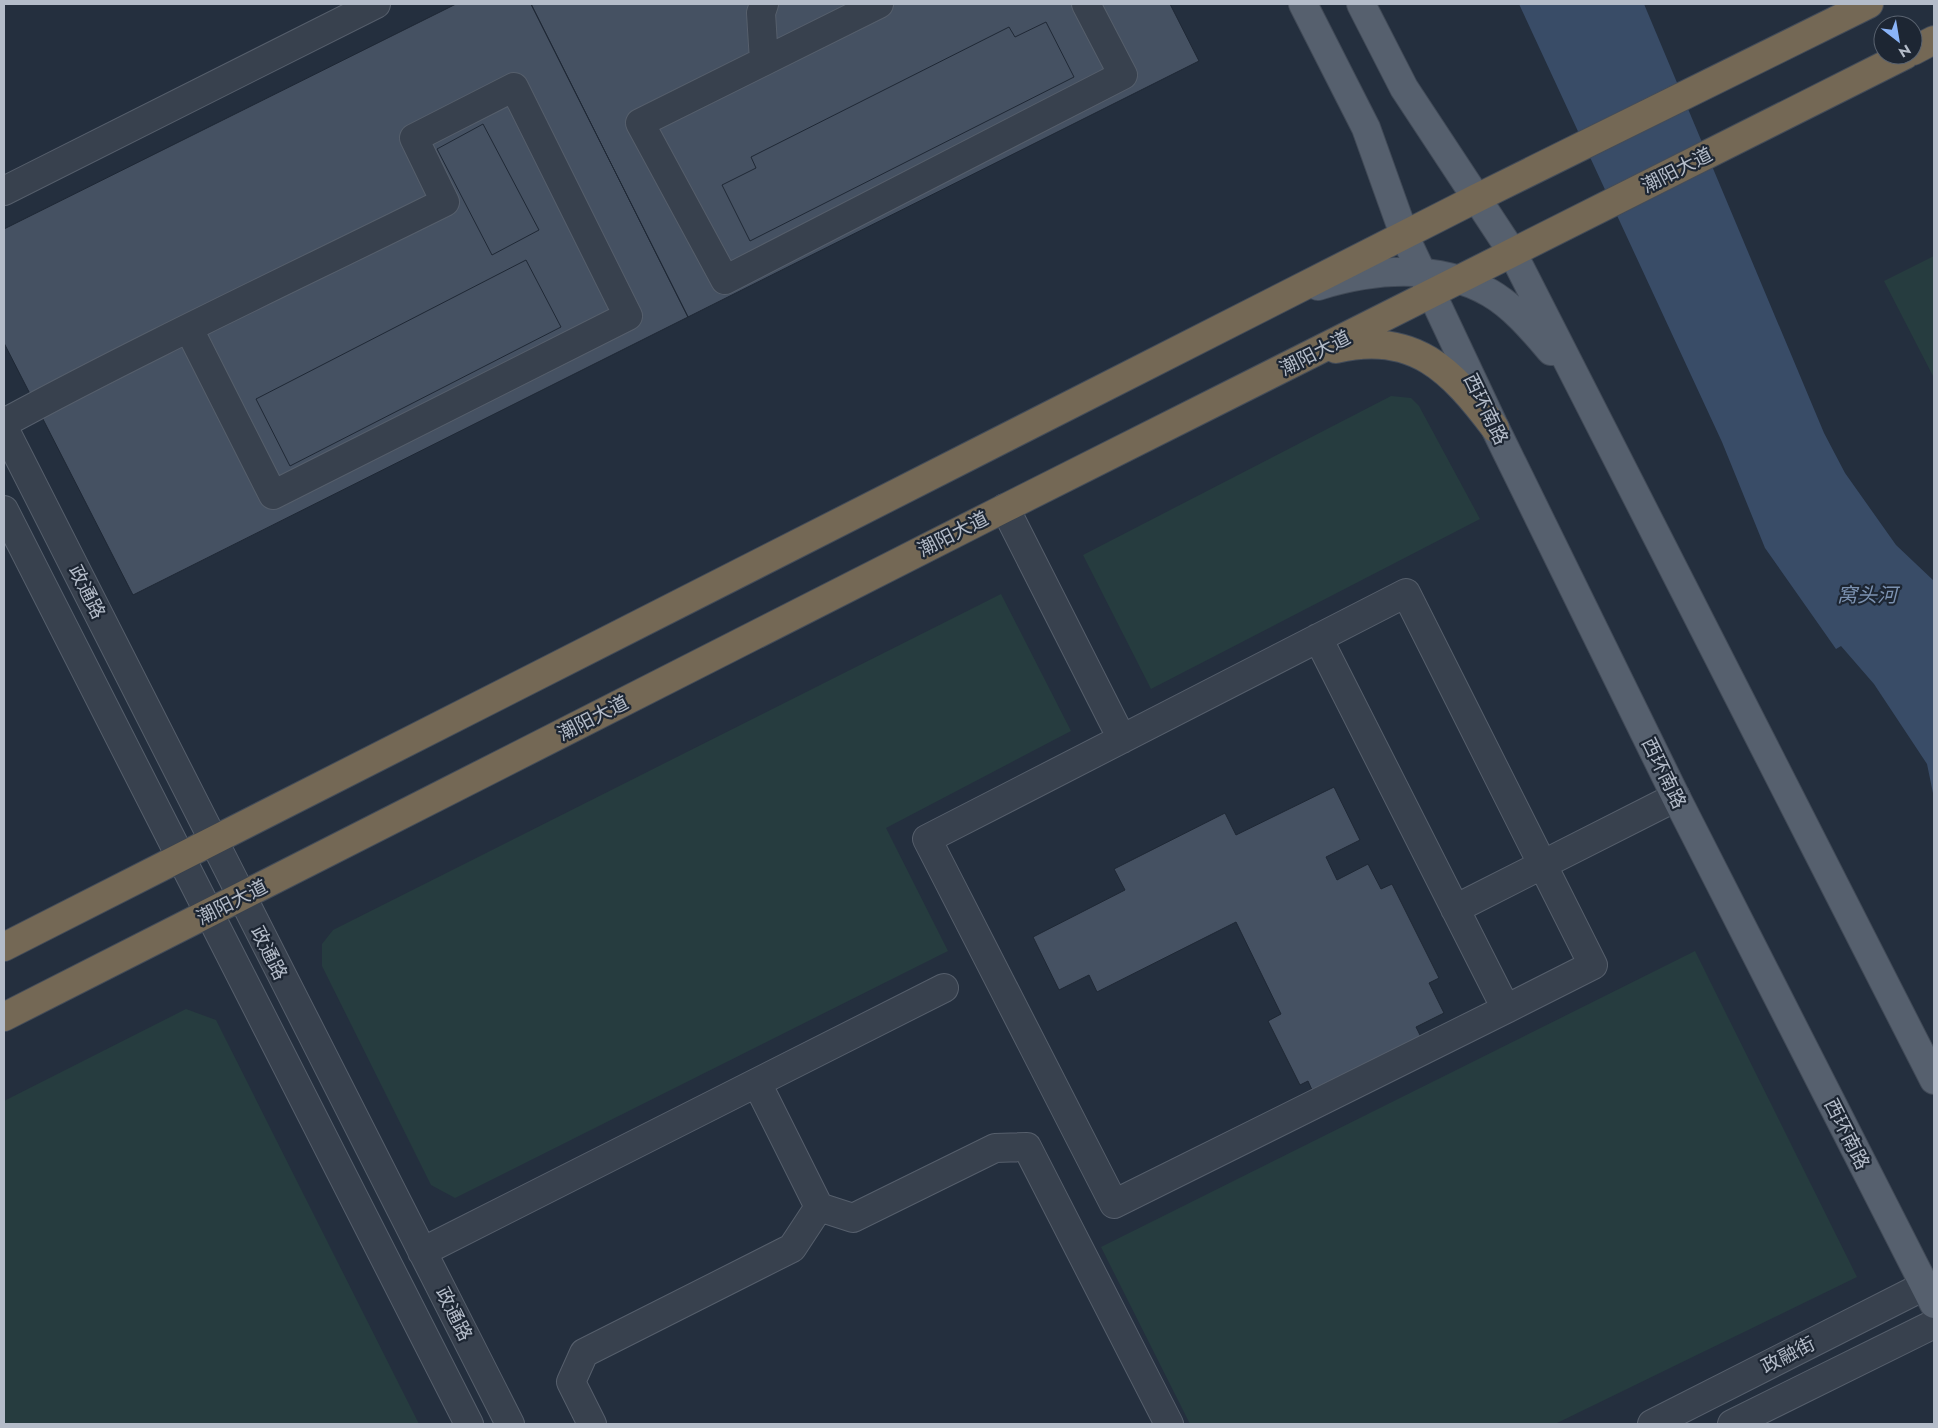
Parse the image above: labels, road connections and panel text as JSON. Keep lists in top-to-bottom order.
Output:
{
  "streets": {
    "highway": ["潮阳大道"],
    "main road": ["西环南路"],
    "street": ["政通路", "政融街"]
  },
  "crossings": [
    ["潮阳大道", "西环南路"],
    ["潮阳大道", "政通路"],
    ["西环南路", "政融街"]
  ],
  "water": ["窝头河"],
  "north": "bottom right"
}
